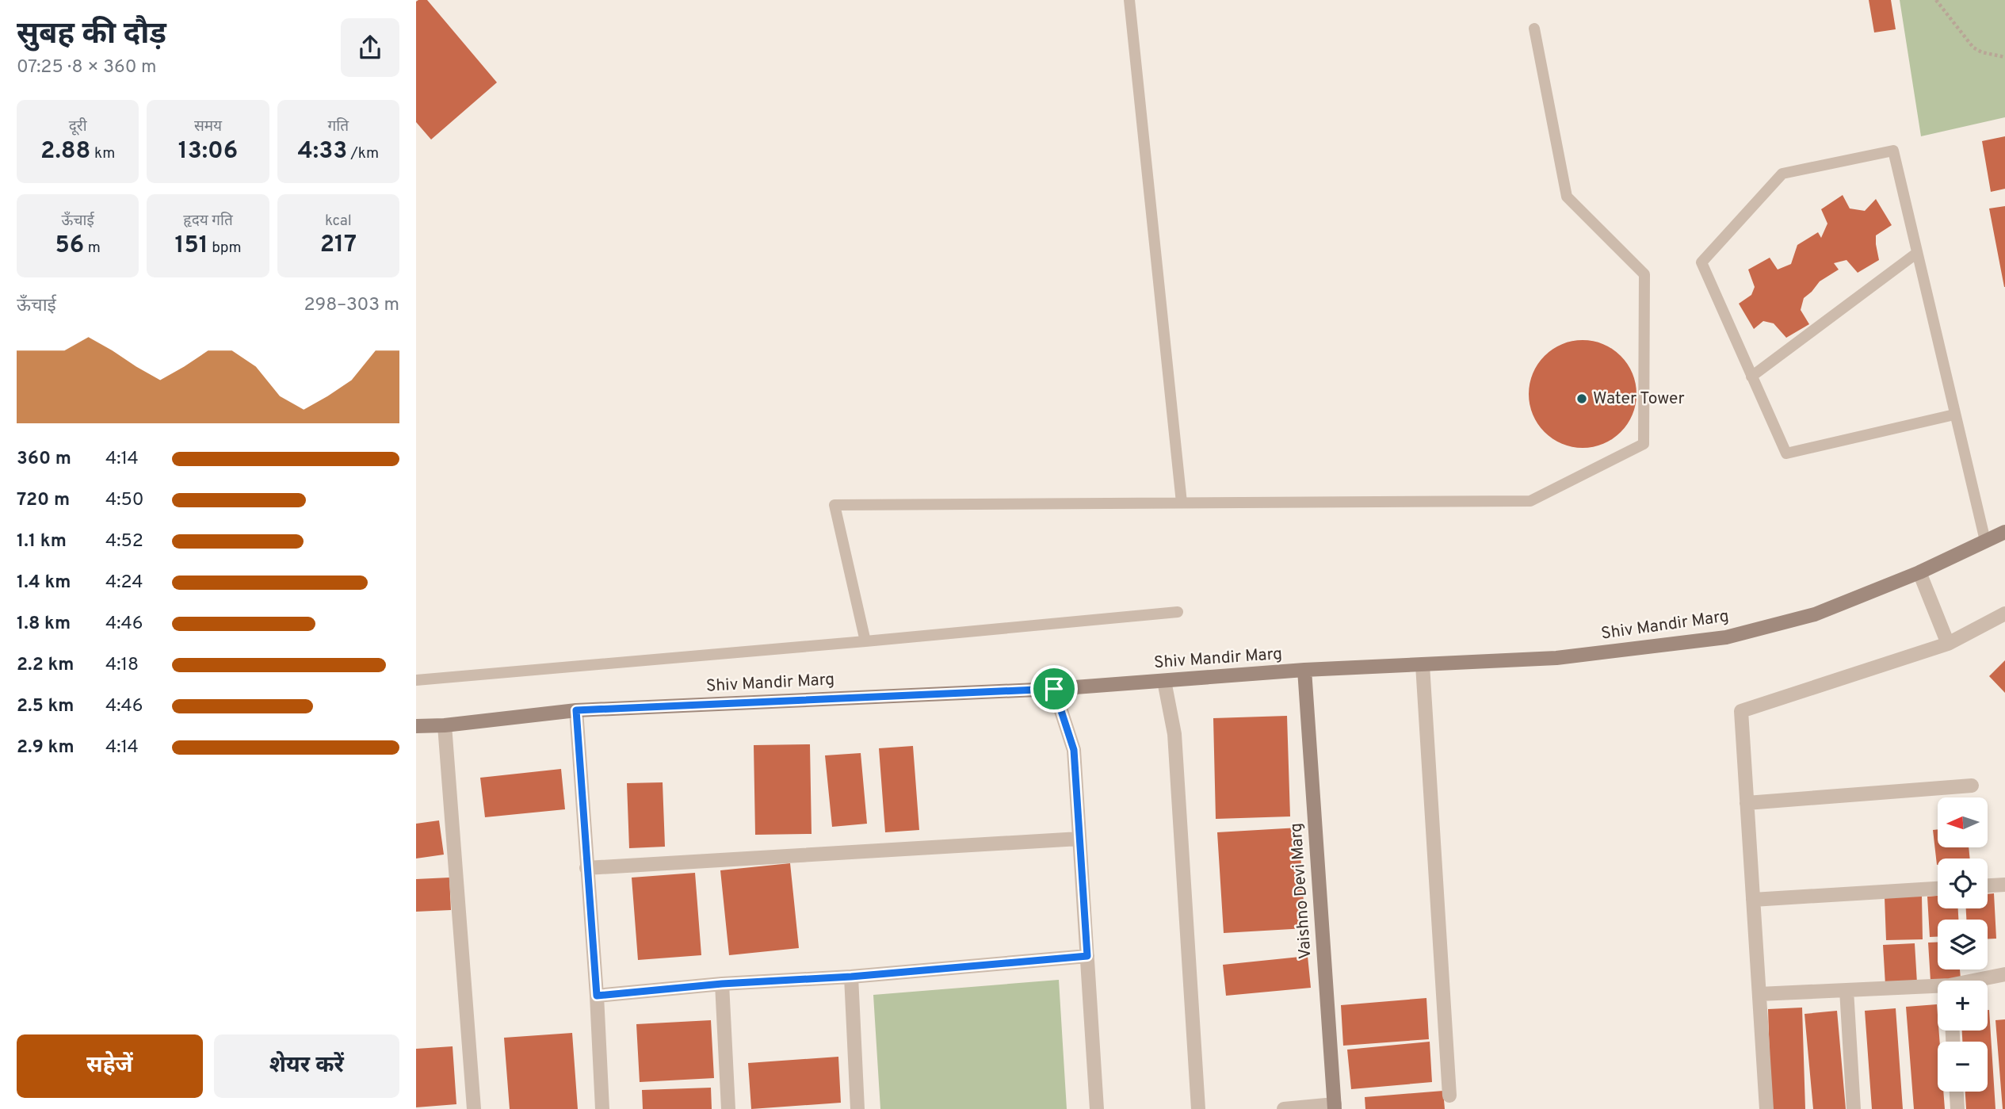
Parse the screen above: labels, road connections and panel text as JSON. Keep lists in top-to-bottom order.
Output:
{
  "streets": {
    "street": ["Shiv Mandir Marg", "Vaishno Devi Marg"]
  },
  "crossings": [
    ["Shiv Mandir Marg", "Vaishno Devi Marg"]
  ],
  "places": ["Water Tower"],
  "north": "left",
  "page": {
    "heading": ["सुबह की दौड़", "07:25 · 8 × 360 m"],
    "stats": [
      ["दूरी", "2.88 km"],
      ["समय", "13:06"],
      ["गति", "4:33 /km"],
      ["ऊँचाई", "56 m"],
      ["हृदय गति", "151 bpm"],
      ["kcal", "217"]
    ],
    "chart": ["ऊँचाई", "298–303 m"],
    "list": [
      {
        "name": "360 m",
        "note": "4:14"
      },
      {
        "name": "720 m",
        "note": "4:50"
      },
      {
        "name": "1.1 km",
        "note": "4:52"
      },
      {
        "name": "1.4 km",
        "note": "4:24"
      },
      {
        "name": "1.8 km",
        "note": "4:46"
      },
      {
        "name": "2.2 km",
        "note": "4:18"
      },
      {
        "name": "2.5 km",
        "note": "4:46"
      },
      {
        "name": "2.9 km",
        "note": "4:14"
      }
    ],
    "map_buttons": ["+", "−"],
    "buttons": ["सहेजें", "शेयर करें"]
  }
}
